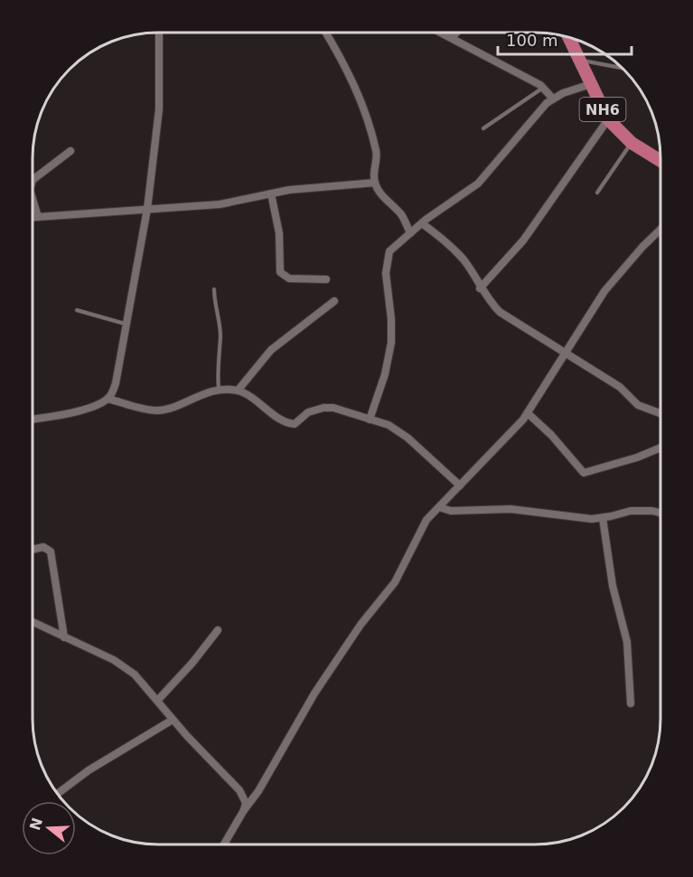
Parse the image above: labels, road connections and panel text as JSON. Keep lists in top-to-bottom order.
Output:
{
  "streets": {
    "highway": ["NH6"]
  },
  "scale_bar": "100 m",
  "north": "left"
}
